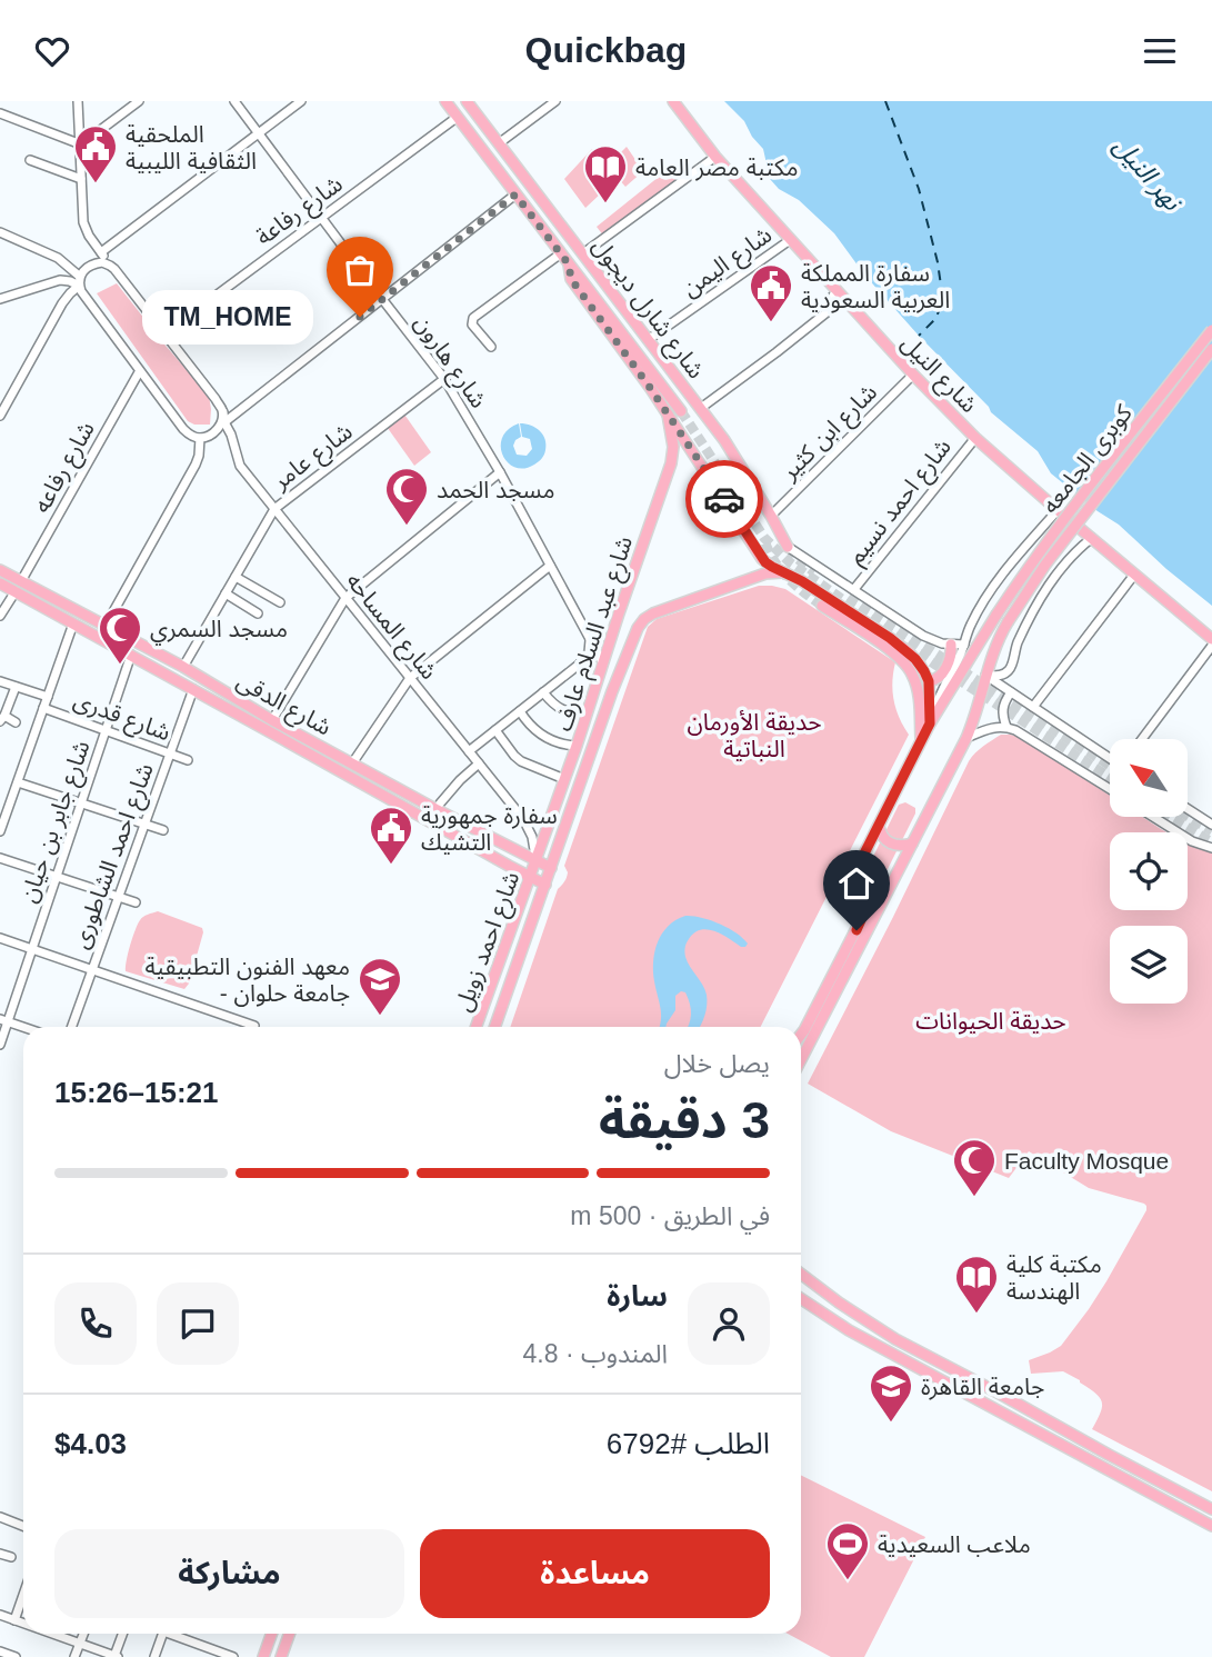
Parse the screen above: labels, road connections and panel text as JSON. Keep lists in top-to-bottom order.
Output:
{
  "streets": {
    "main road": [
      "شارع شارل ديجول",
      "شارع النيل",
      "كوبرى الجامعه",
      "شارع عبد السلام عارف",
      "شارع الدقى",
      "شارع احمد زويل"
    ],
    "street": [
      "شارع رفاعة",
      "شارع اليمن",
      "شارع هارون",
      "شارع ابن كثير",
      "شارع عامر",
      "شارع رفاعه",
      "شارع احمد نسيم",
      "شارع المساحه",
      "شارع قدرى",
      "شارع جابر بن حيان",
      "شارع احمد الشاطورى"
    ]
  },
  "crossings": [
    ["شارع رفاعة", "شارع شارل ديجول"],
    ["شارع رفاعة", "شارع هارون"],
    ["شارع اليمن", "شارع شارل ديجول"],
    ["شارع اليمن", "شارع النيل"],
    ["شارع شارل ديجول", "شارع ابن كثير"],
    ["شارع شارل ديجول", "شارع عبد السلام عارف"],
    ["شارع هارون", "شارع عامر"],
    ["شارع هارون", "شارع عبد السلام عارف"],
    ["شارع النيل", "شارع ابن كثير"],
    ["شارع النيل", "شارع احمد نسيم"],
    ["شارع عامر", "شارع المساحه"],
    ["شارع عامر", "شارع الدقى"],
    ["شارع رفاعه", "شارع الدقى"],
    ["شارع المساحه", "شارع عبد السلام عارف"],
    ["شارع المساحه", "شارع الدقى"],
    ["شارع المساحه", "شارع احمد زويل"],
    ["شارع عبد السلام عارف", "شارع الدقى"],
    ["شارع عبد السلام عارف", "شارع احمد زويل"],
    ["شارع الدقى", "شارع جابر بن حيان"],
    ["شارع الدقى", "شارع احمد الشاطورى"],
    ["شارع الدقى", "شارع احمد زويل"],
    ["شارع قدرى", "شارع جابر بن حيان"],
    ["شارع قدرى", "شارع احمد الشاطورى"]
  ],
  "water": ["نهر النيل"],
  "parks": ["حديقة الأورمان النباتية", "حديقة الحيوانات"],
  "places": {
    "public building": ["الملحقية الثقافية الليبية", "سفارة المملكة العربية السعودية", "سفارة جمهورية التشيك"],
    "library": ["مكتبة مصر العامة", "مكتبة كلية الهندسة"],
    "other": ["TM_HOME"],
    "mosque": ["مسجد الحمد", "مسجد السمري", "Faculty Mosque"],
    "school or university": ["معهد الفنون التطبيقية - جامعة حلوان", "جامعة القاهرة"],
    "sports": ["ملاعب السعيدية"]
  },
  "north": "top left",
  "page": {
    "header": "Quickbag",
    "bubble": "TM_HOME",
    "heading": ["3 دقيقة", "يصل خلال", "15:21–15:26"],
    "panel": [
      "سارة",
      "المندوب · 4.8",
      "الطلب #6792",
      "$4.03"
    ],
    "bar": "في الطريق · 500 m",
    "buttons": ["مساعدة", "مشاركة"]
  }
}
